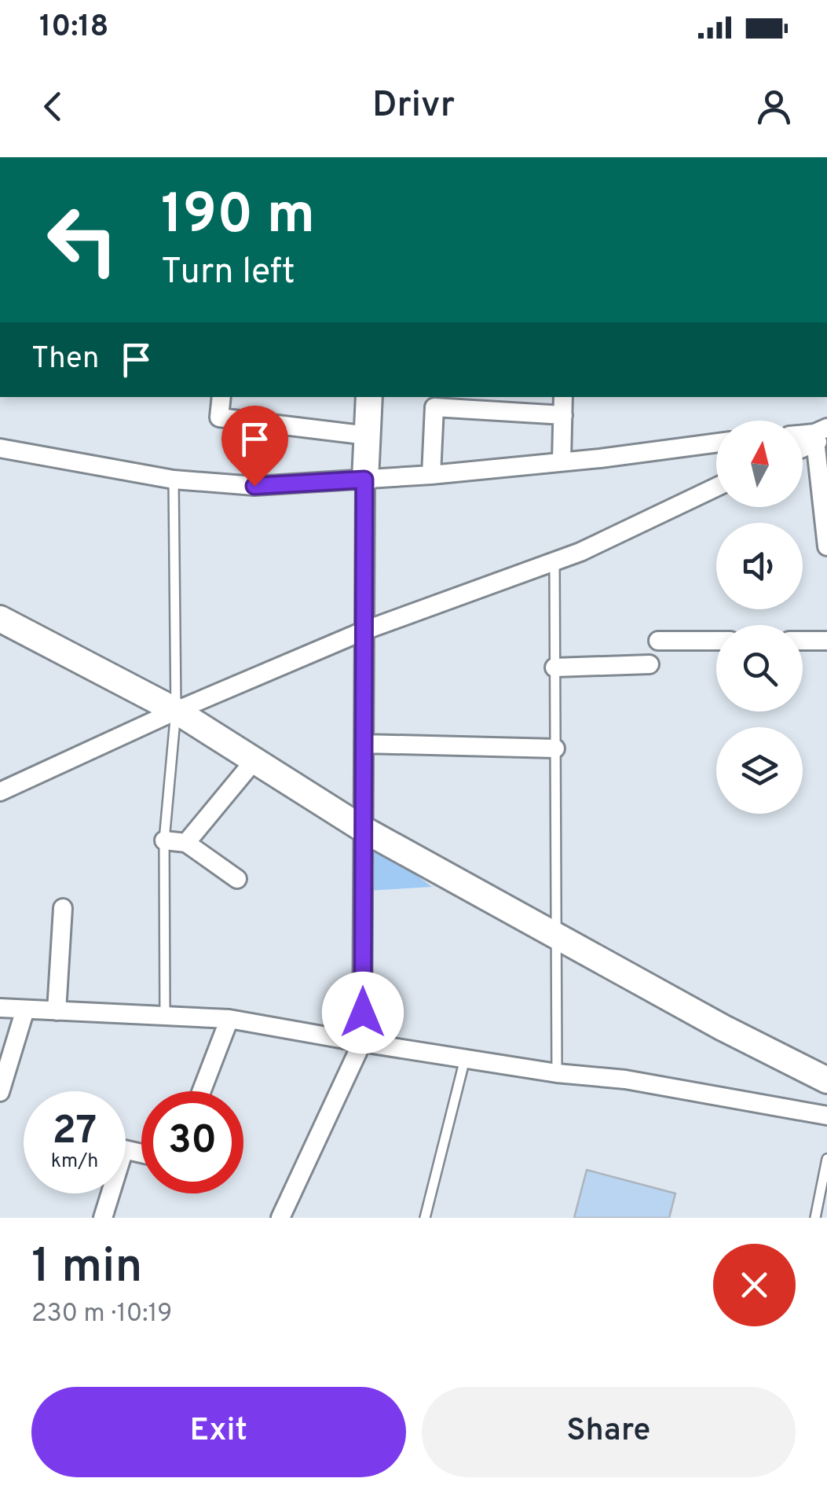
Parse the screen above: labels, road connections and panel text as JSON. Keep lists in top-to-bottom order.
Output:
{
  "north": "top",
  "page": {
    "status": "10:18",
    "header": "Drivr",
    "turn": ["190 m", "Turn left"],
    "then": "Then",
    "speed": "27 km/h",
    "limit": "30",
    "heading": ["1 min", "230 m · 10:19"],
    "buttons": ["Exit", "Share"]
  }
}
